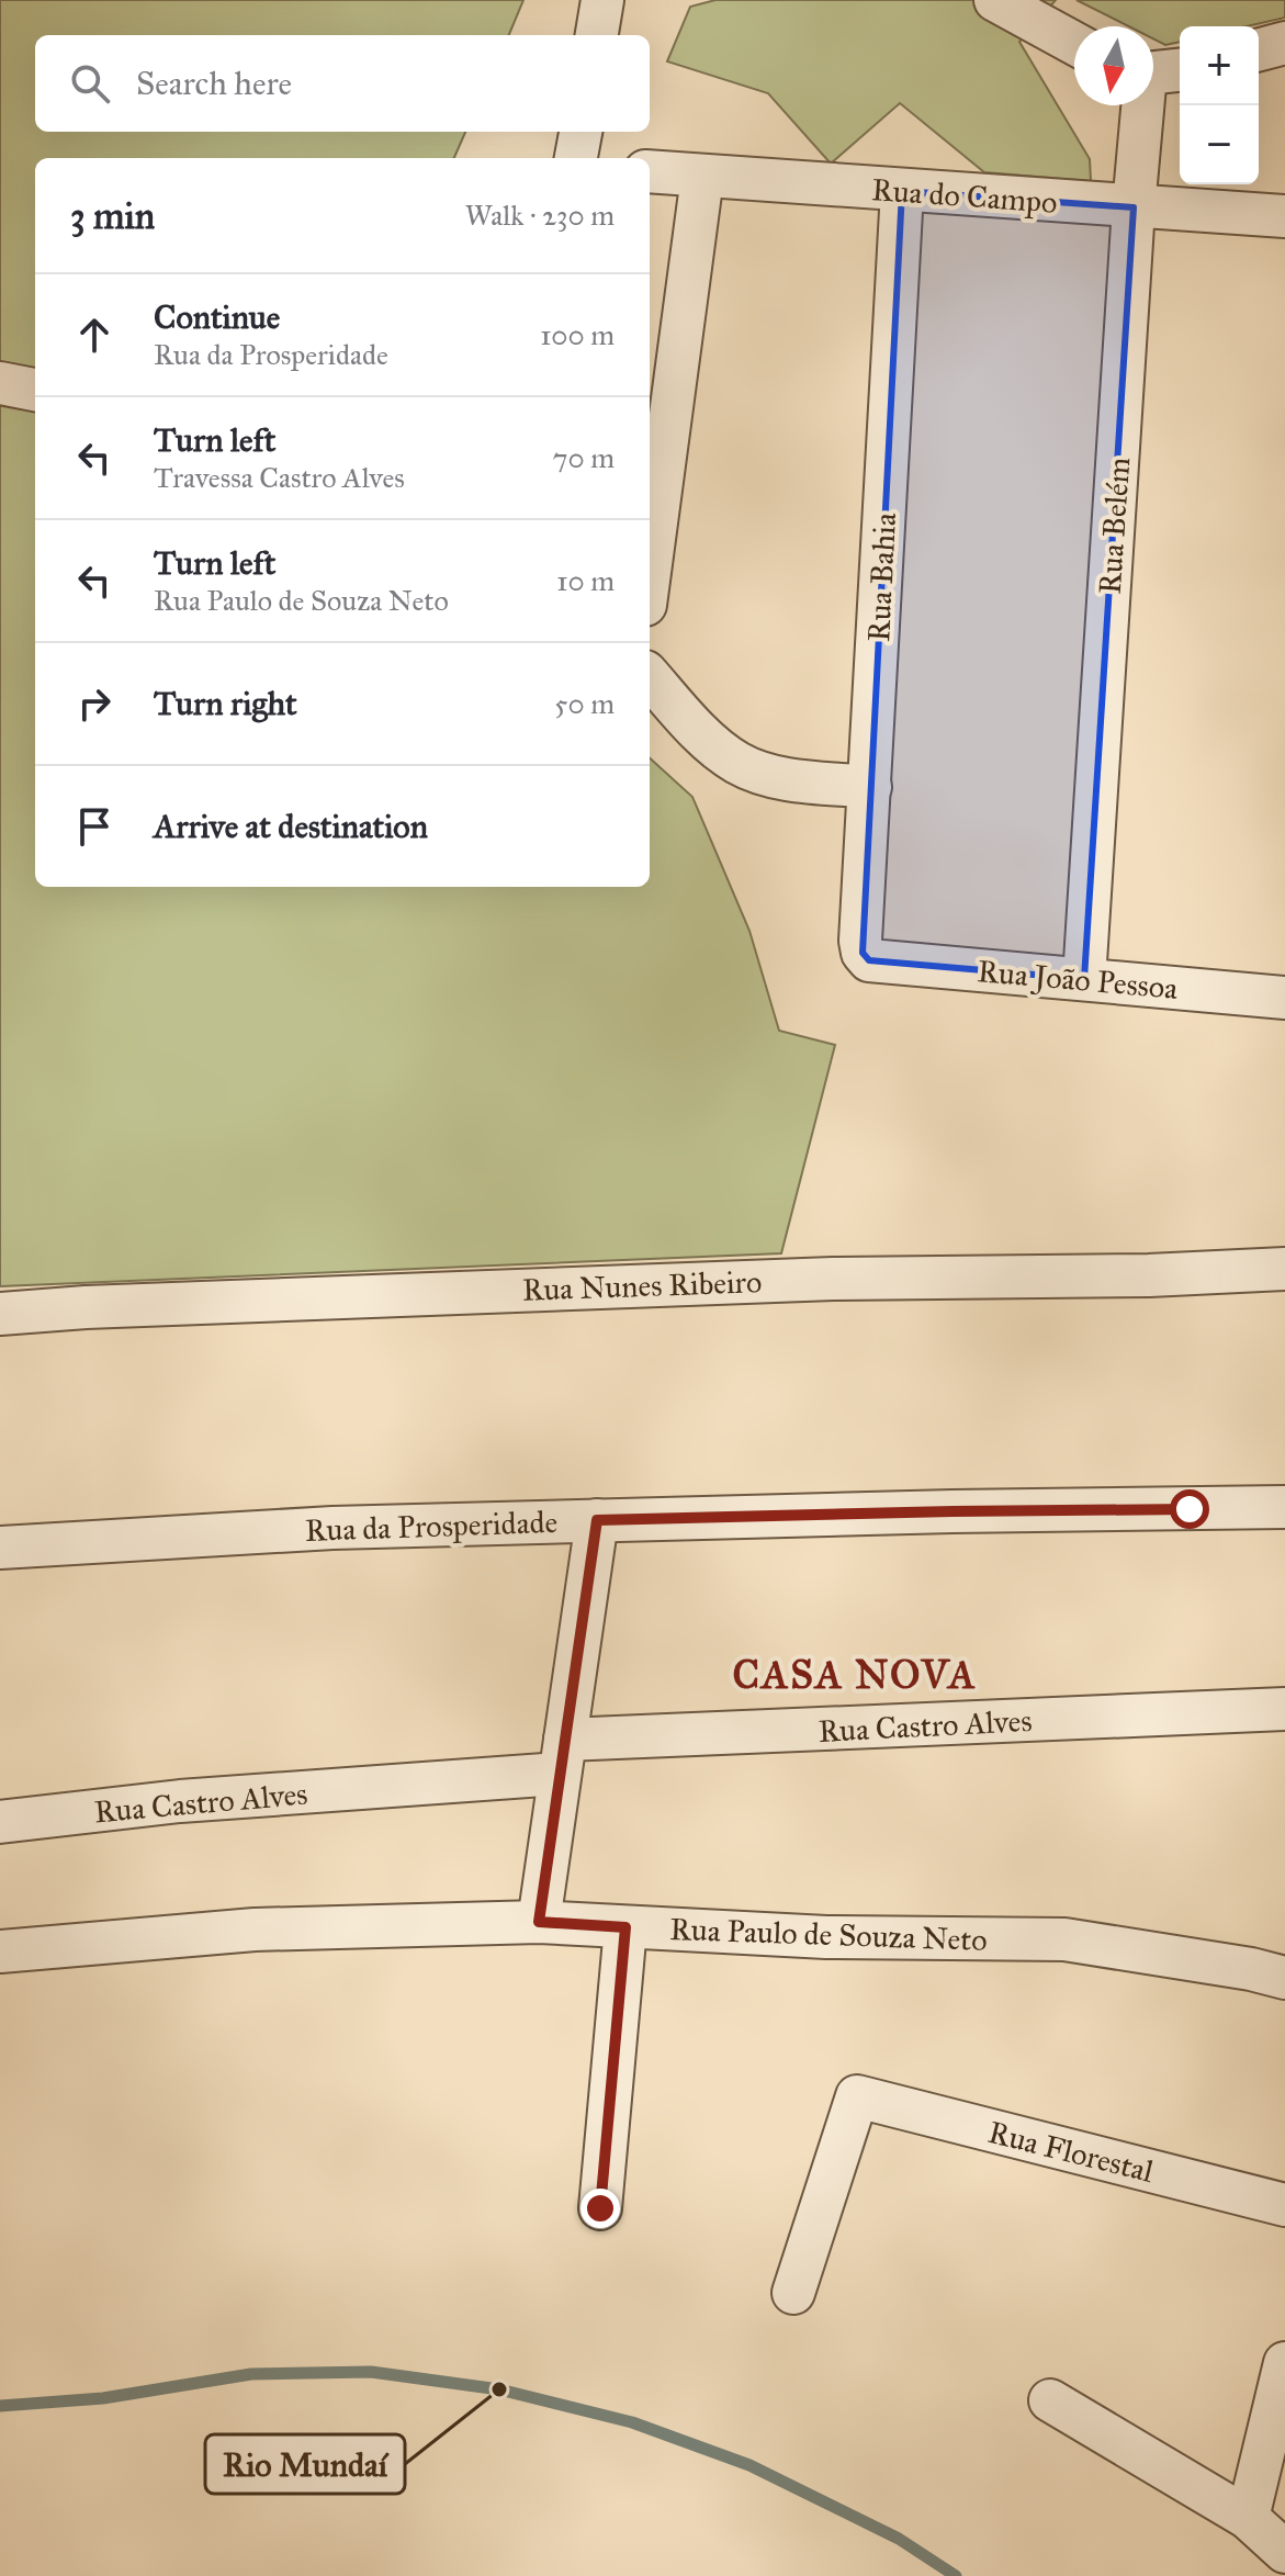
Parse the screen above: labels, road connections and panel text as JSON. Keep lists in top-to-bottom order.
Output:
{
  "streets": {
    "street": [
      "Rua do Campo",
      "Rua Belém",
      "Rua Bahia",
      "Rua João Pessoa",
      "Rua Nunes Ribeiro",
      "Rua da Prosperidade",
      "Rua Castro Alves",
      "Rua Paulo de Souza Neto",
      "Rua Florestal"
    ]
  },
  "crossings": [
    ["Rua do Campo", "Rua Belém"],
    ["Rua do Campo", "Rua Bahia"],
    ["Rua Belém", "Rua João Pessoa"],
    ["Rua Bahia", "Rua João Pessoa"]
  ],
  "districts": ["CASA NOVA"],
  "places": ["Rio Mundaí"],
  "north": "bottom",
  "page": {
    "map_buttons": ["+", "−"],
    "search": "Search here",
    "heading": ["3 min", "Walk · 230 m"],
    "list": [
      ["Continue", "Rua da Prosperidade", "100 m"],
      ["Turn left", "Travessa Castro Alves", "70 m"],
      ["Turn left", "Rua Paulo de Souza Neto", "10 m"],
      ["Turn right", "50 m"],
      "Arrive at destination"
    ]
  }
}
